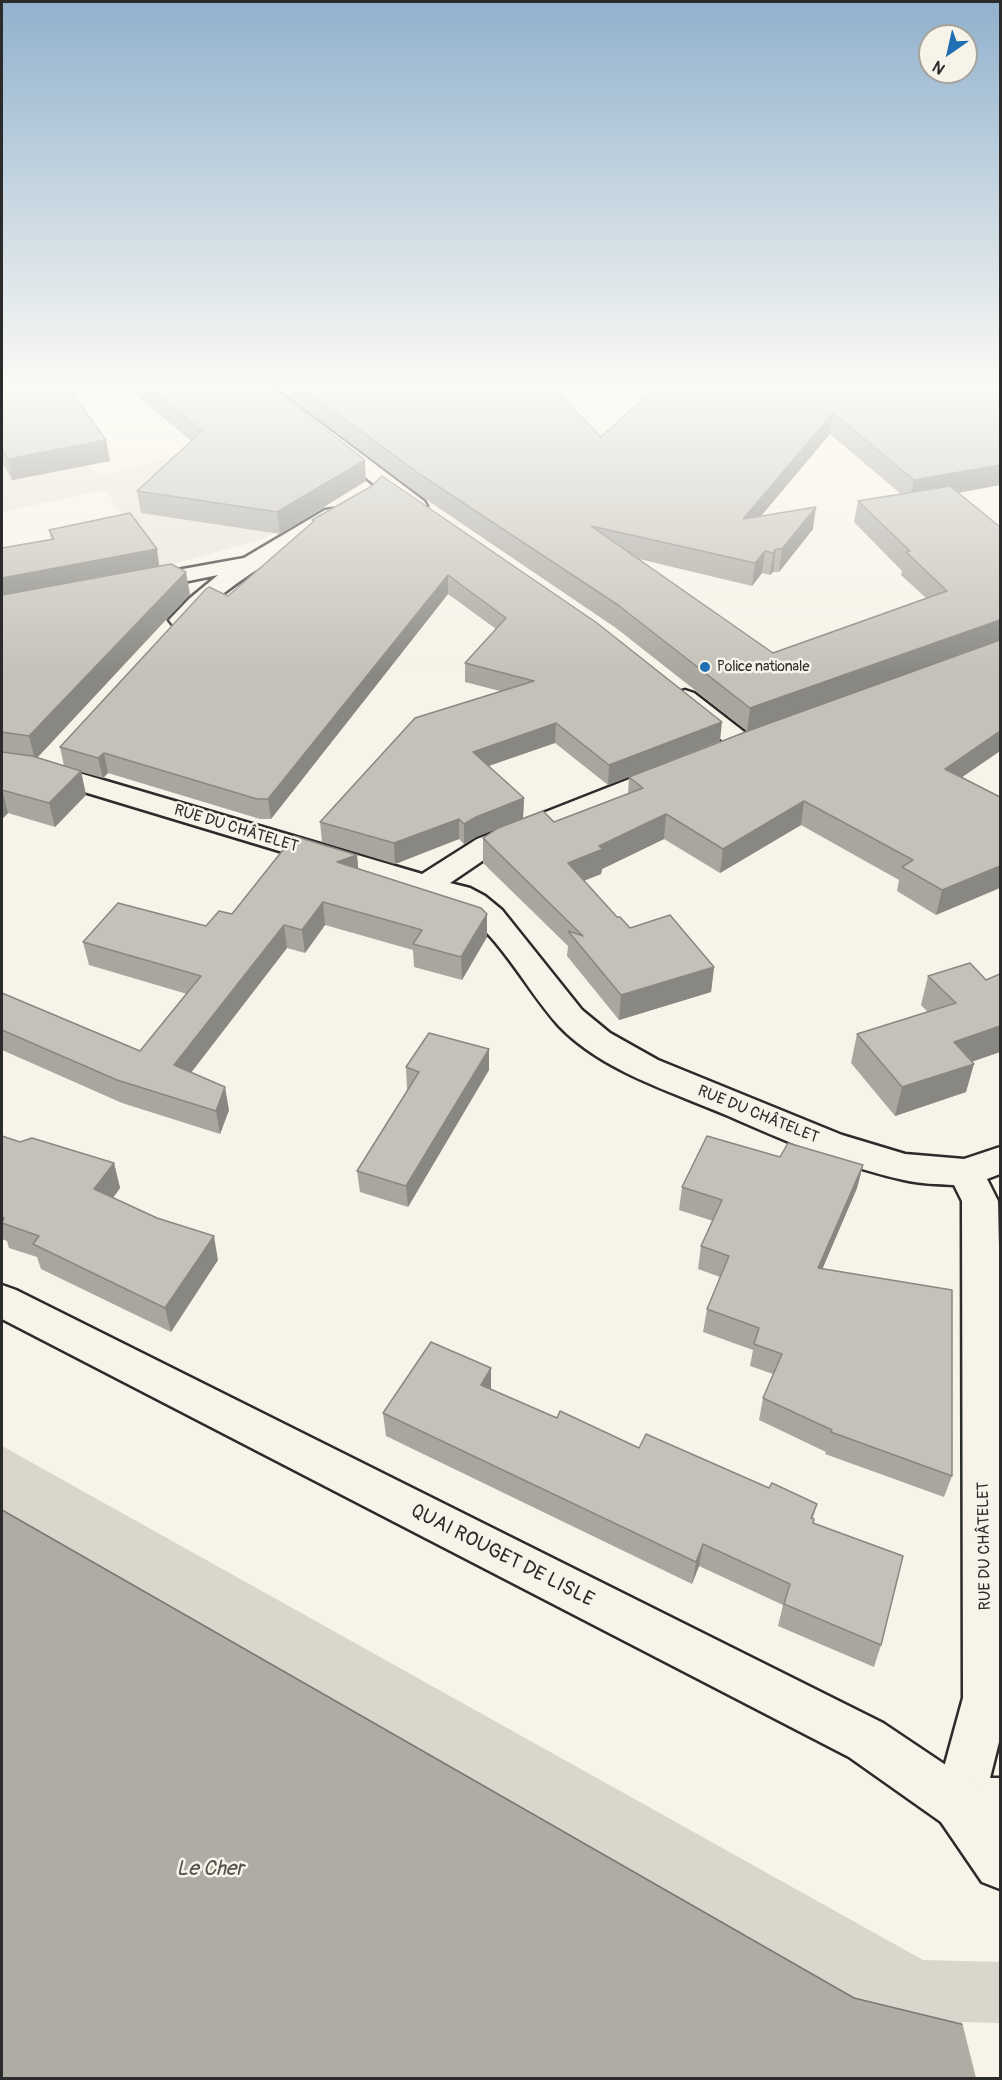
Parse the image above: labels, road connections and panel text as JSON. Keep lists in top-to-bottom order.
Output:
{
  "streets": {
    "street": ["RUE DU CHÂTELET", "QUAI ROUGET DE LISLE"]
  },
  "crossings": [
    ["RUE DU CHÂTELET", "QUAI ROUGET DE LISLE"]
  ],
  "water": ["Le Cher"],
  "places": ["Police nationale"],
  "north": "bottom left"
}
